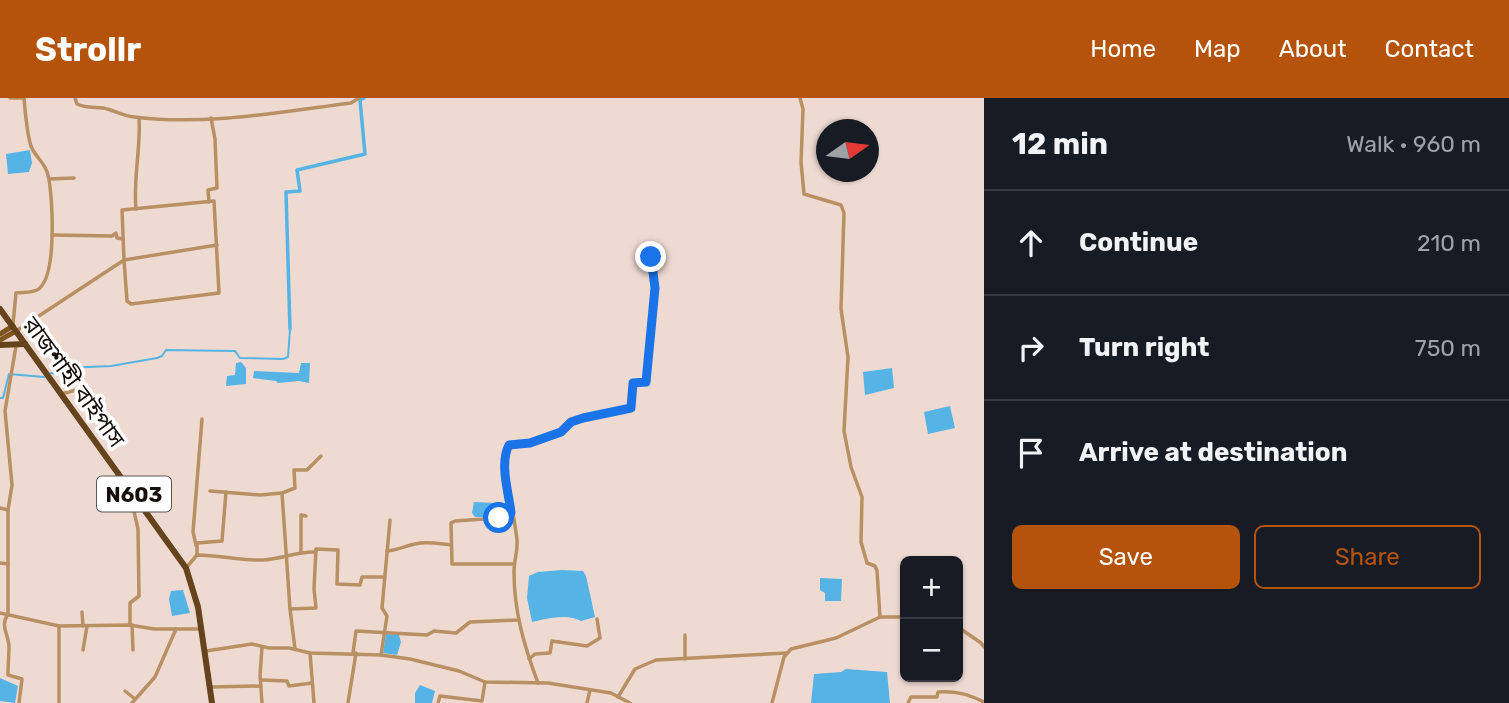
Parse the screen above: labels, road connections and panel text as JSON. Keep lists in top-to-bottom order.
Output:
{
  "streets": {
    "highway": ["রাজশাহী বাইপাস", "N603"]
  },
  "north": "right",
  "page": {
    "header": "Strollr",
    "nav": [
      "Home",
      "Map",
      "About",
      "Contact"
    ],
    "heading": ["12 min", "Walk · 960 m"],
    "list": [
      ["Continue", "210 m"],
      ["Turn right", "750 m"],
      "Arrive at destination"
    ],
    "buttons": ["Save", "Share"],
    "map_buttons": ["+", "−"]
  }
}
